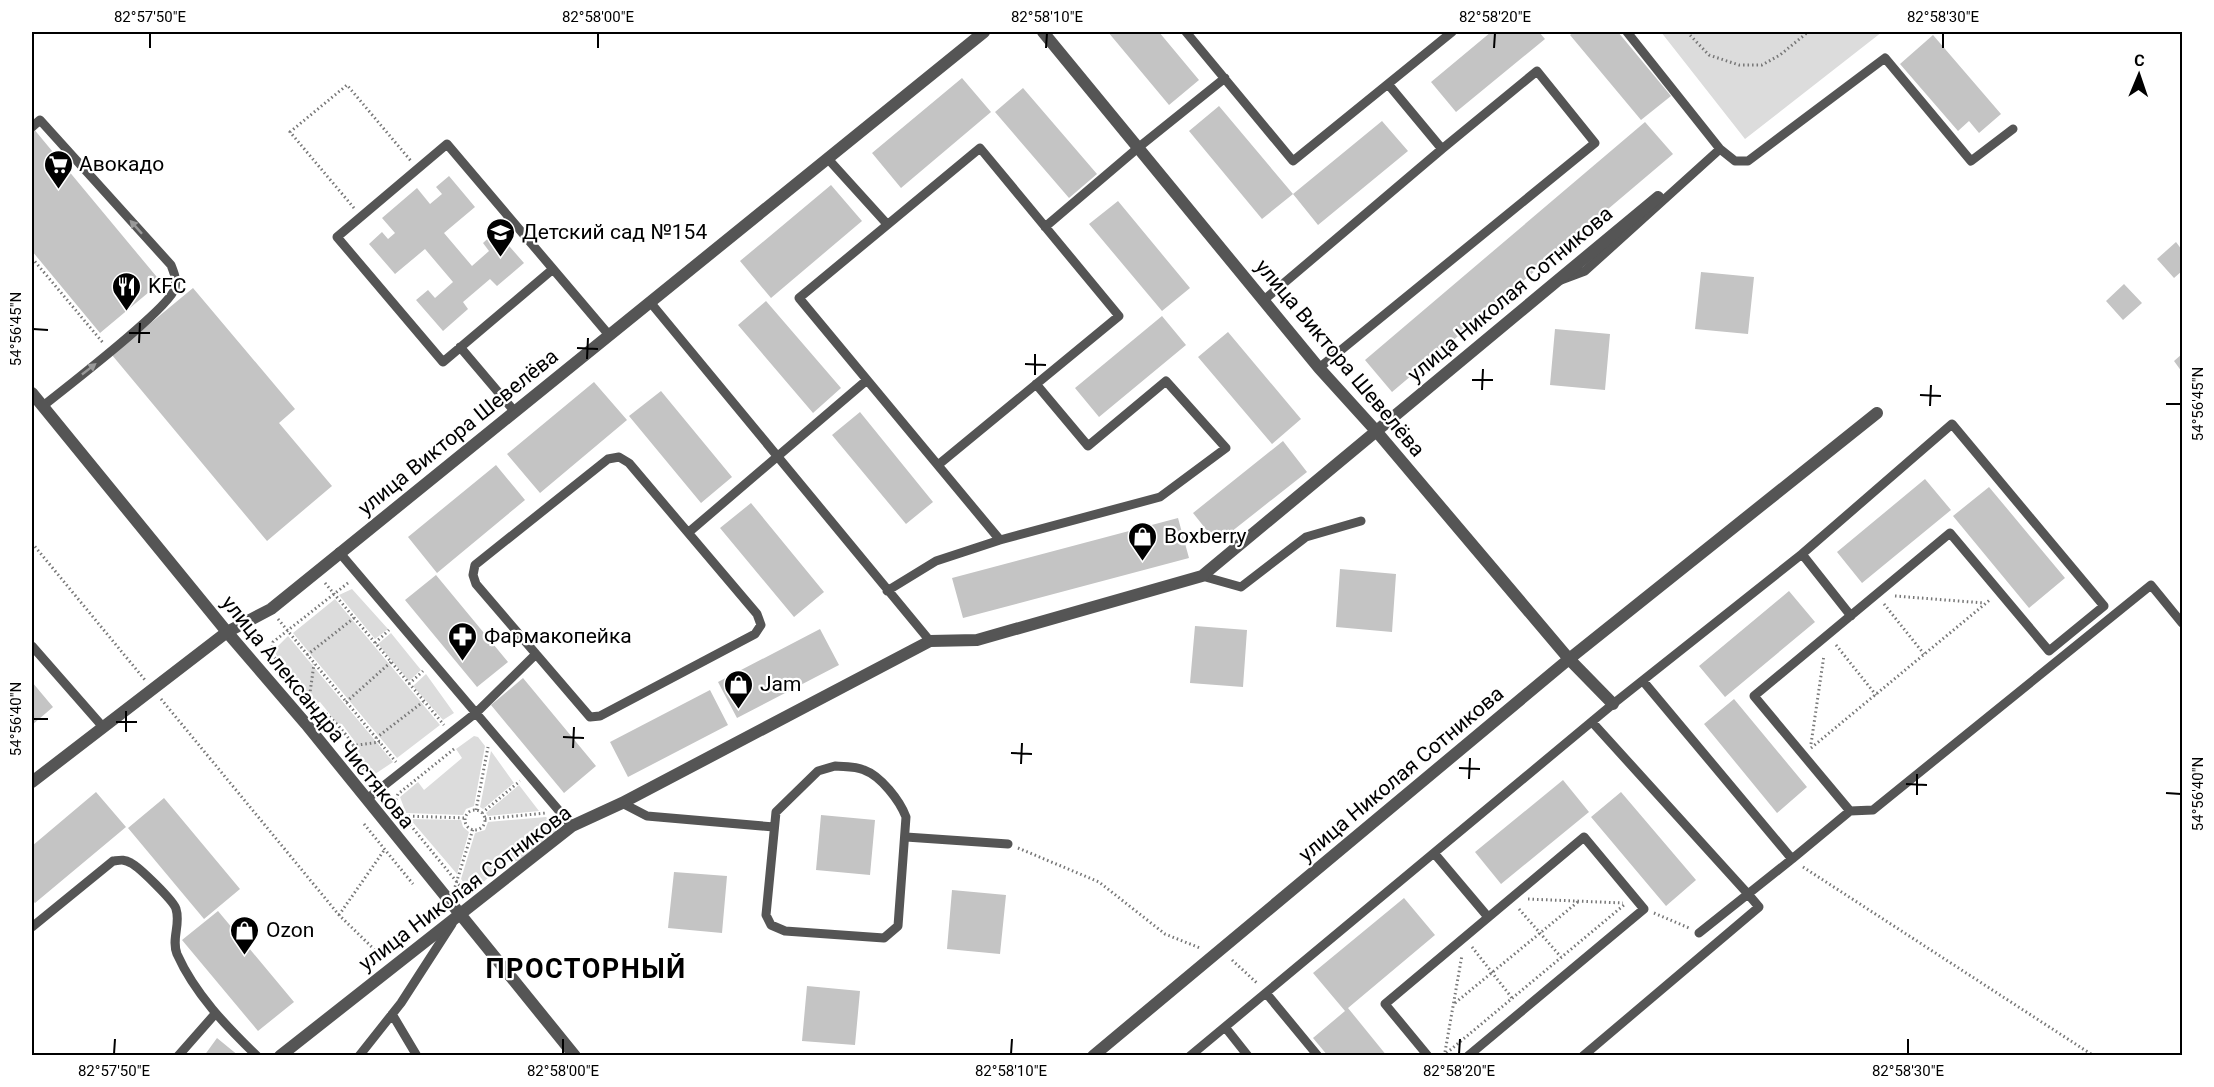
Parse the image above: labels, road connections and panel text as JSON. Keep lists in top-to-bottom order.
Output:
{
  "streets": {
    "street": ["улица Николая Сотникова", "улица Виктора Шевелёва", "улица Александра Чистякова"]
  },
  "crossings": [
    ["улица Николая Сотникова", "улица Виктора Шевелёва"],
    ["улица Николая Сотникова", "улица Александра Чистякова"],
    ["улица Виктора Шевелёва", "улица Александра Чистякова"]
  ],
  "districts": ["ПРОСТОРНЫЙ"],
  "places": {
    "supermarket": ["Авокадо"],
    "school or university": ["Детский сад №154"],
    "restaurant": ["KFC"],
    "shop": ["Boxberry", "Jam", "Ozon"],
    "pharmacy": ["Фармакопейка"]
  },
  "north": "top",
  "coordinates": [
    "82°57'50\"E",
    "82°58'00\"E",
    "82°58'10\"E",
    "82°58'20\"E",
    "82°58'30\"E",
    "54°56'45\"N",
    "54°56'40\"N"
  ]
}
